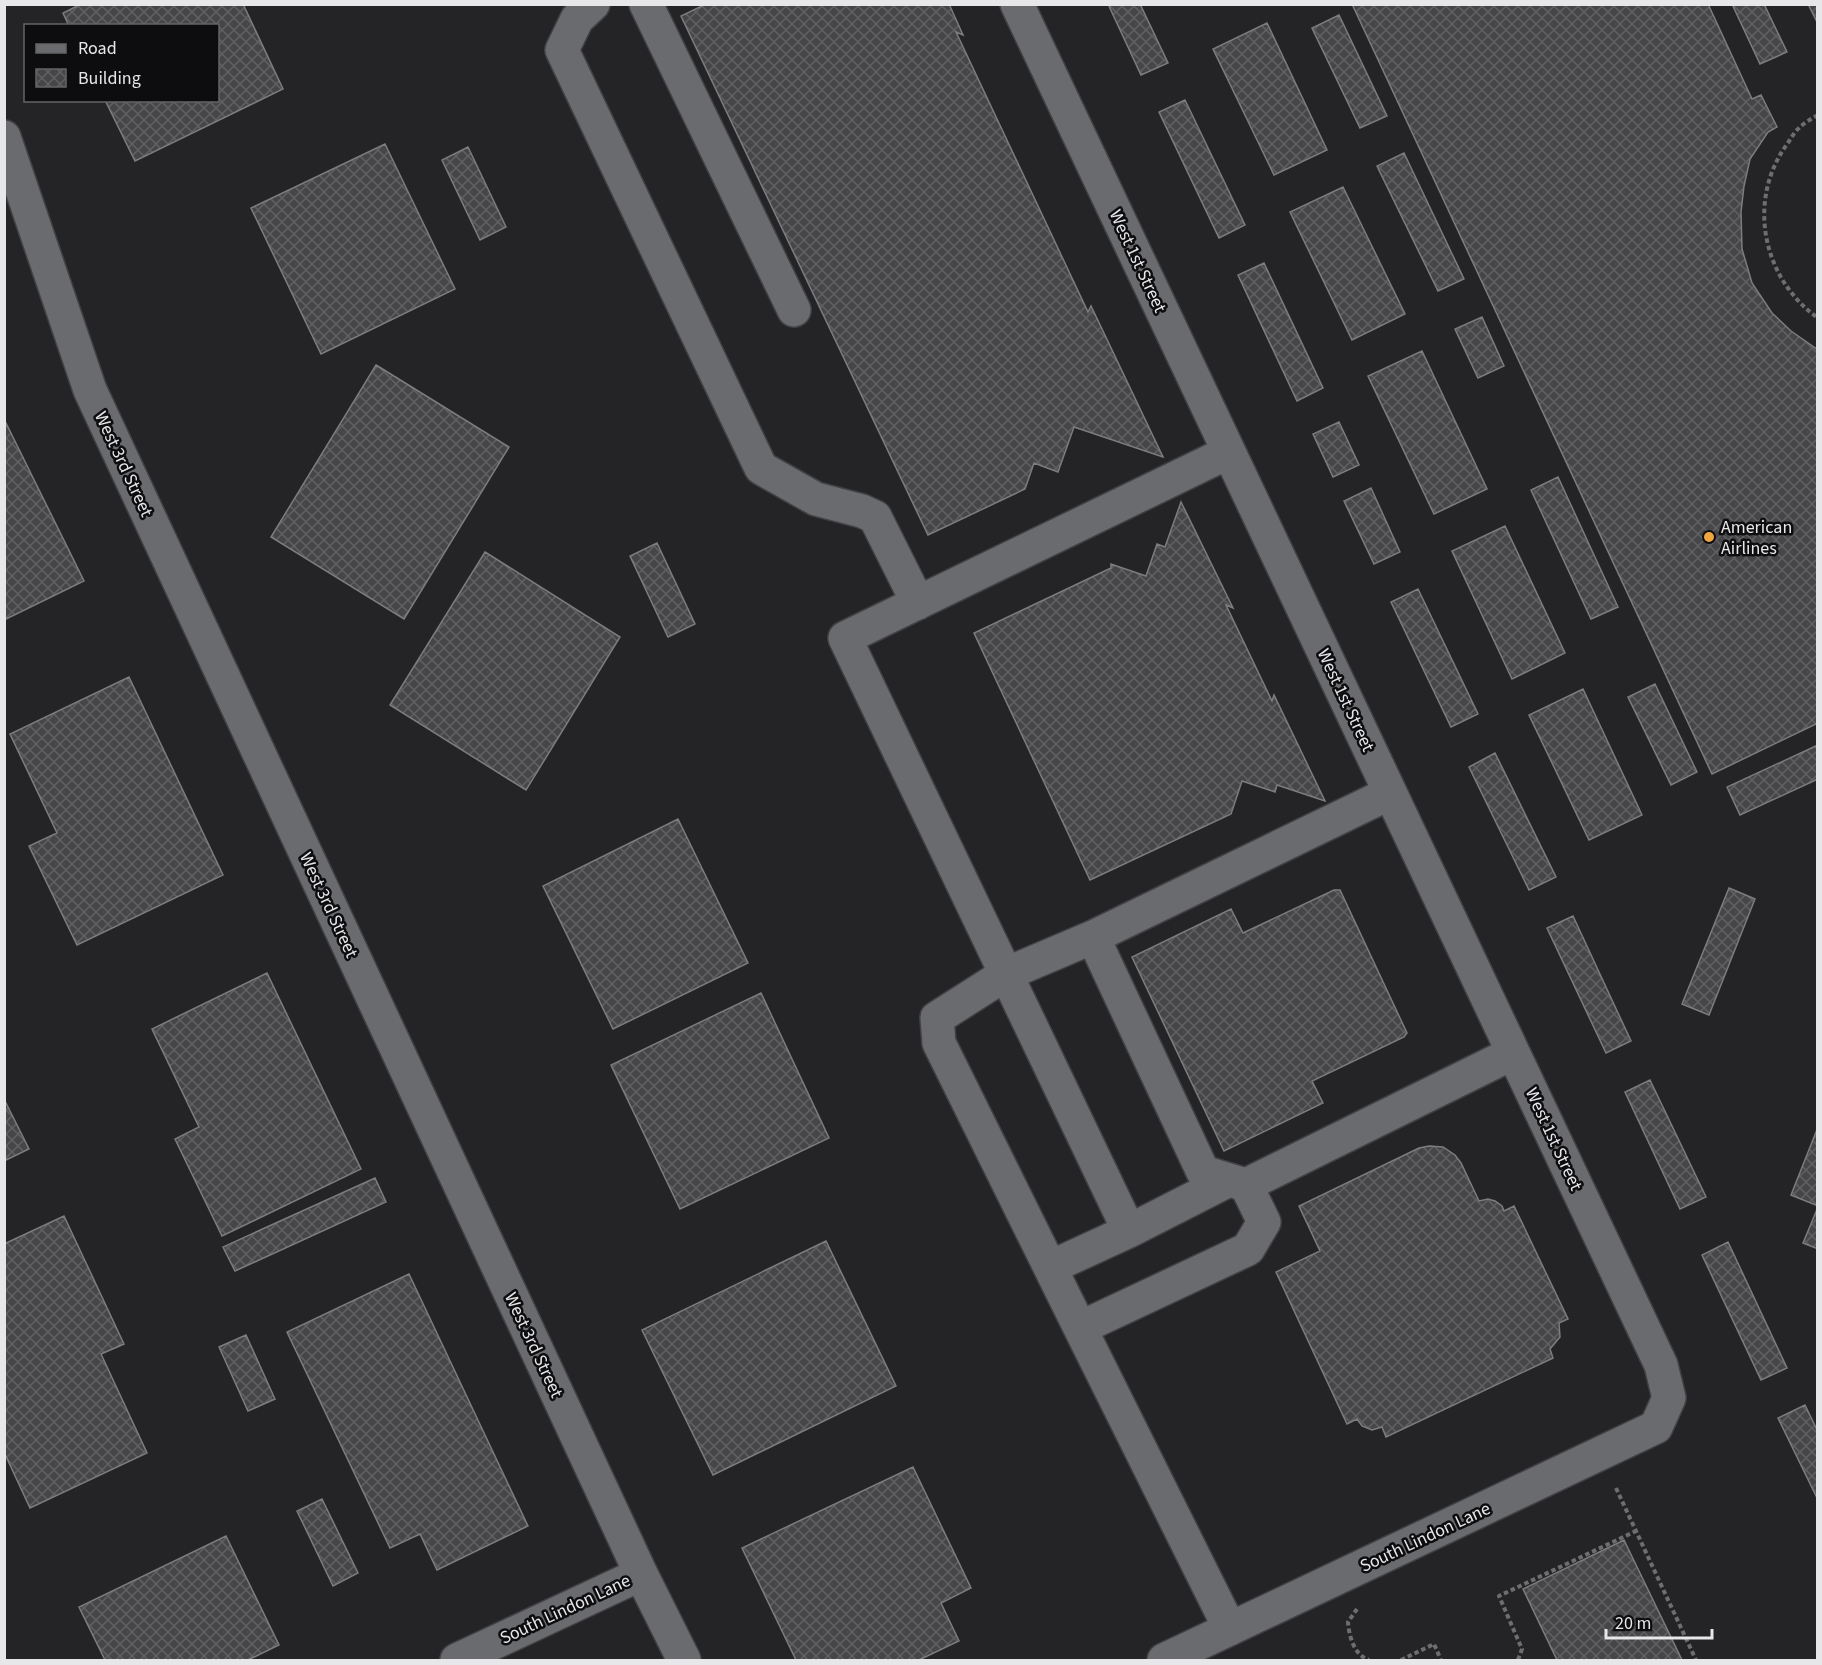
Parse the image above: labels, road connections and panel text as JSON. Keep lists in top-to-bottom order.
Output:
{
  "streets": {
    "street": ["West 1st Street", "West 3rd Street", "South Lindon Lane"]
  },
  "crossings": [
    ["West 1st Street", "South Lindon Lane"],
    ["West 3rd Street", "South Lindon Lane"]
  ],
  "places": ["American Airlines"],
  "legend": ["Road", "Building"],
  "scale_bar": "20 m"
}
